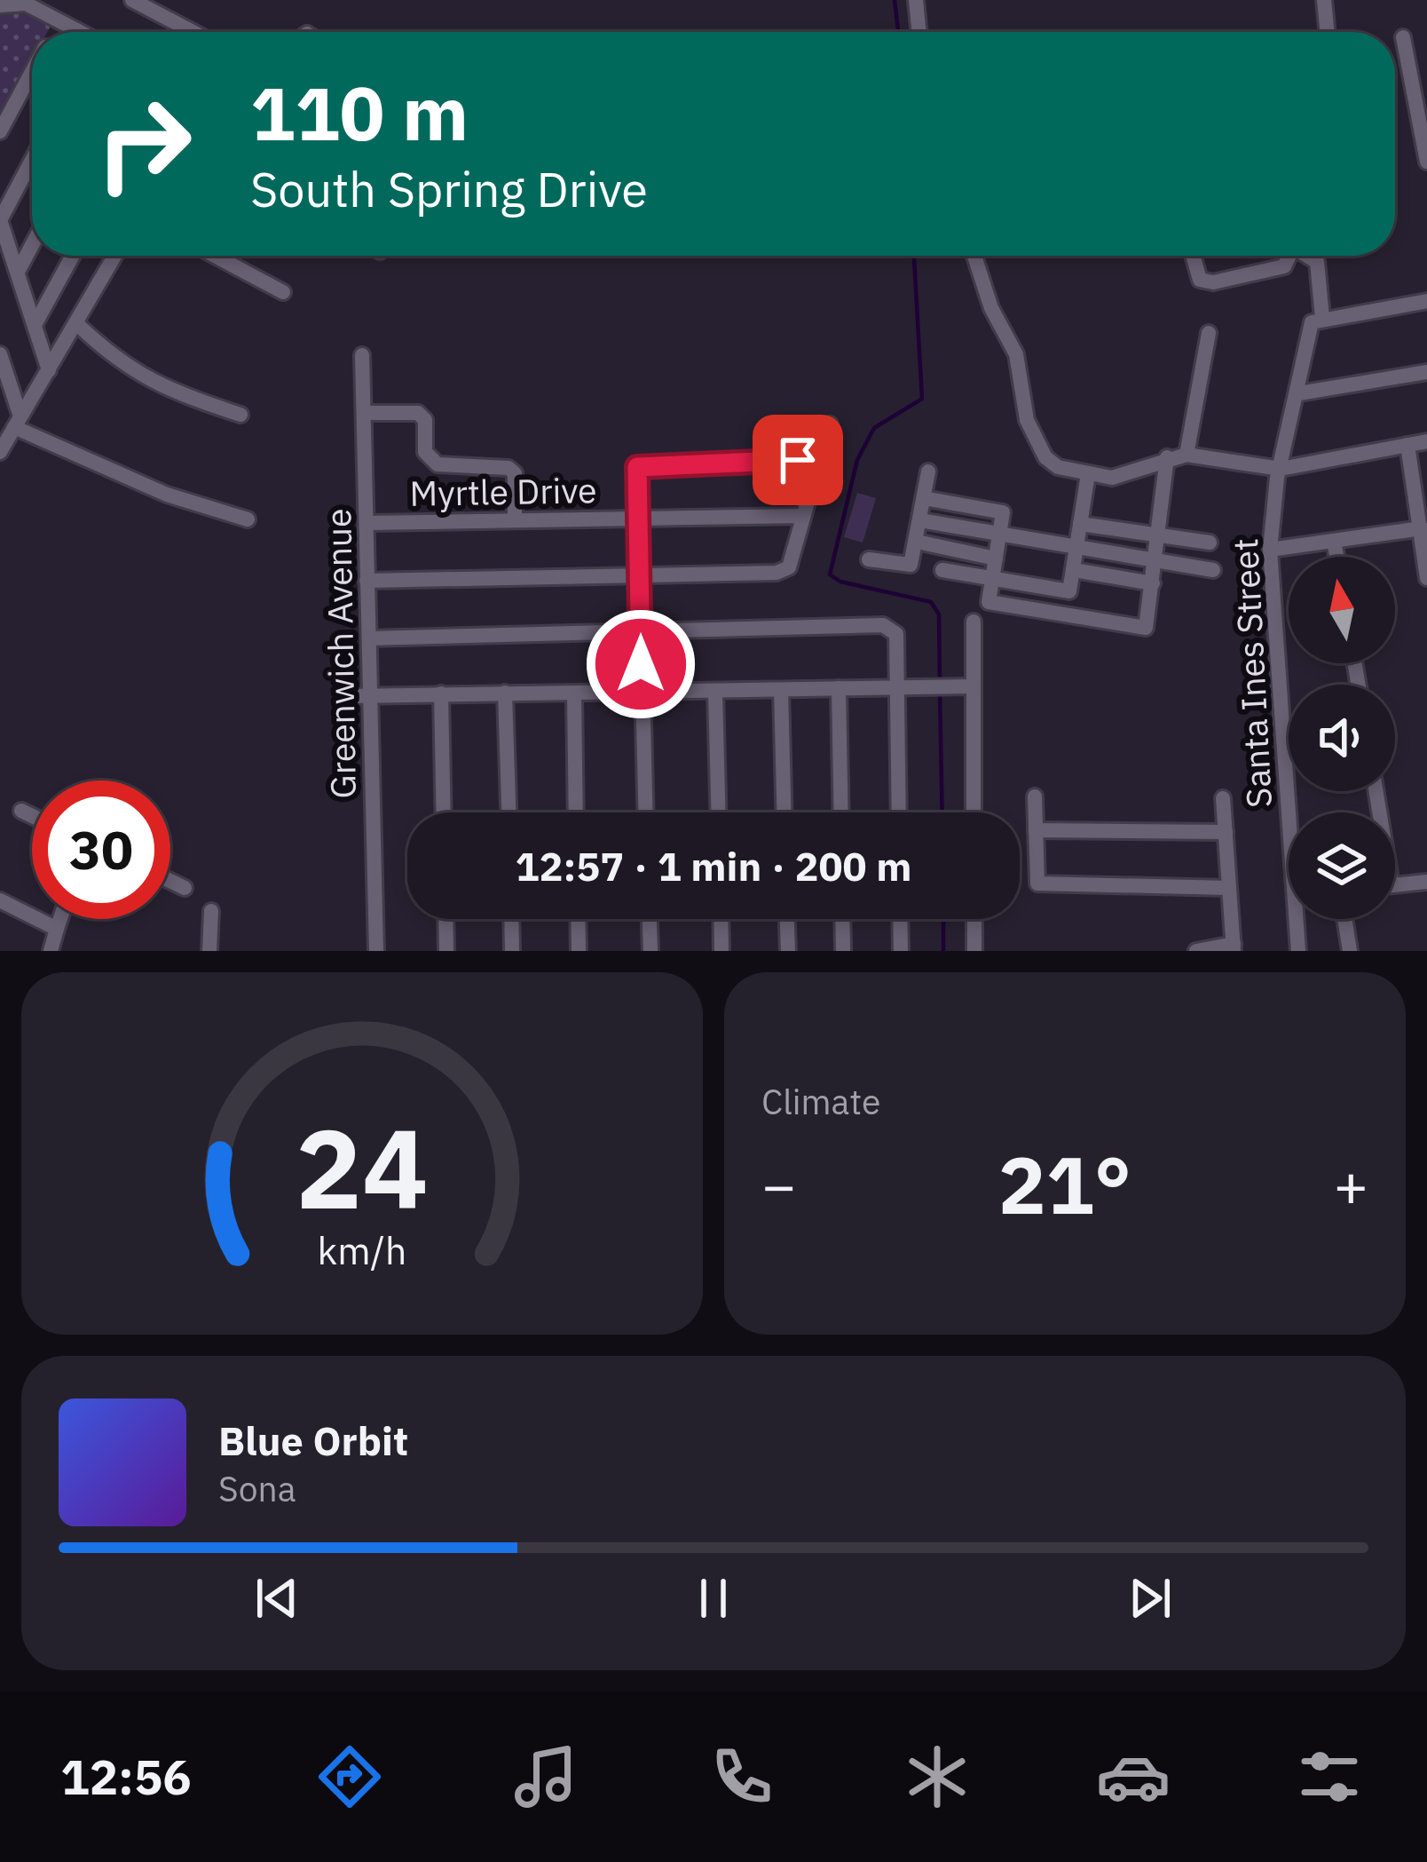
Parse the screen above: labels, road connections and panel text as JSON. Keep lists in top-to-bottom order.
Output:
{
  "streets": {
    "street": ["Myrtle Drive", "Greenwich Avenue", "Santa Ines Street"]
  },
  "crossings": [
    ["Myrtle Drive", "Greenwich Avenue"]
  ],
  "north": "top",
  "page": {
    "turn": ["110 m", "South Spring Drive"],
    "limit": "30",
    "trip": "12:57 · 1 min · 200 m",
    "tile": "Climate",
    "heat": ["−", "21°", "+"],
    "song": ["Blue Orbit", "Sona"],
    "tabs": "12:56",
    "gauge": ["24", "km/h"]
  }
}
